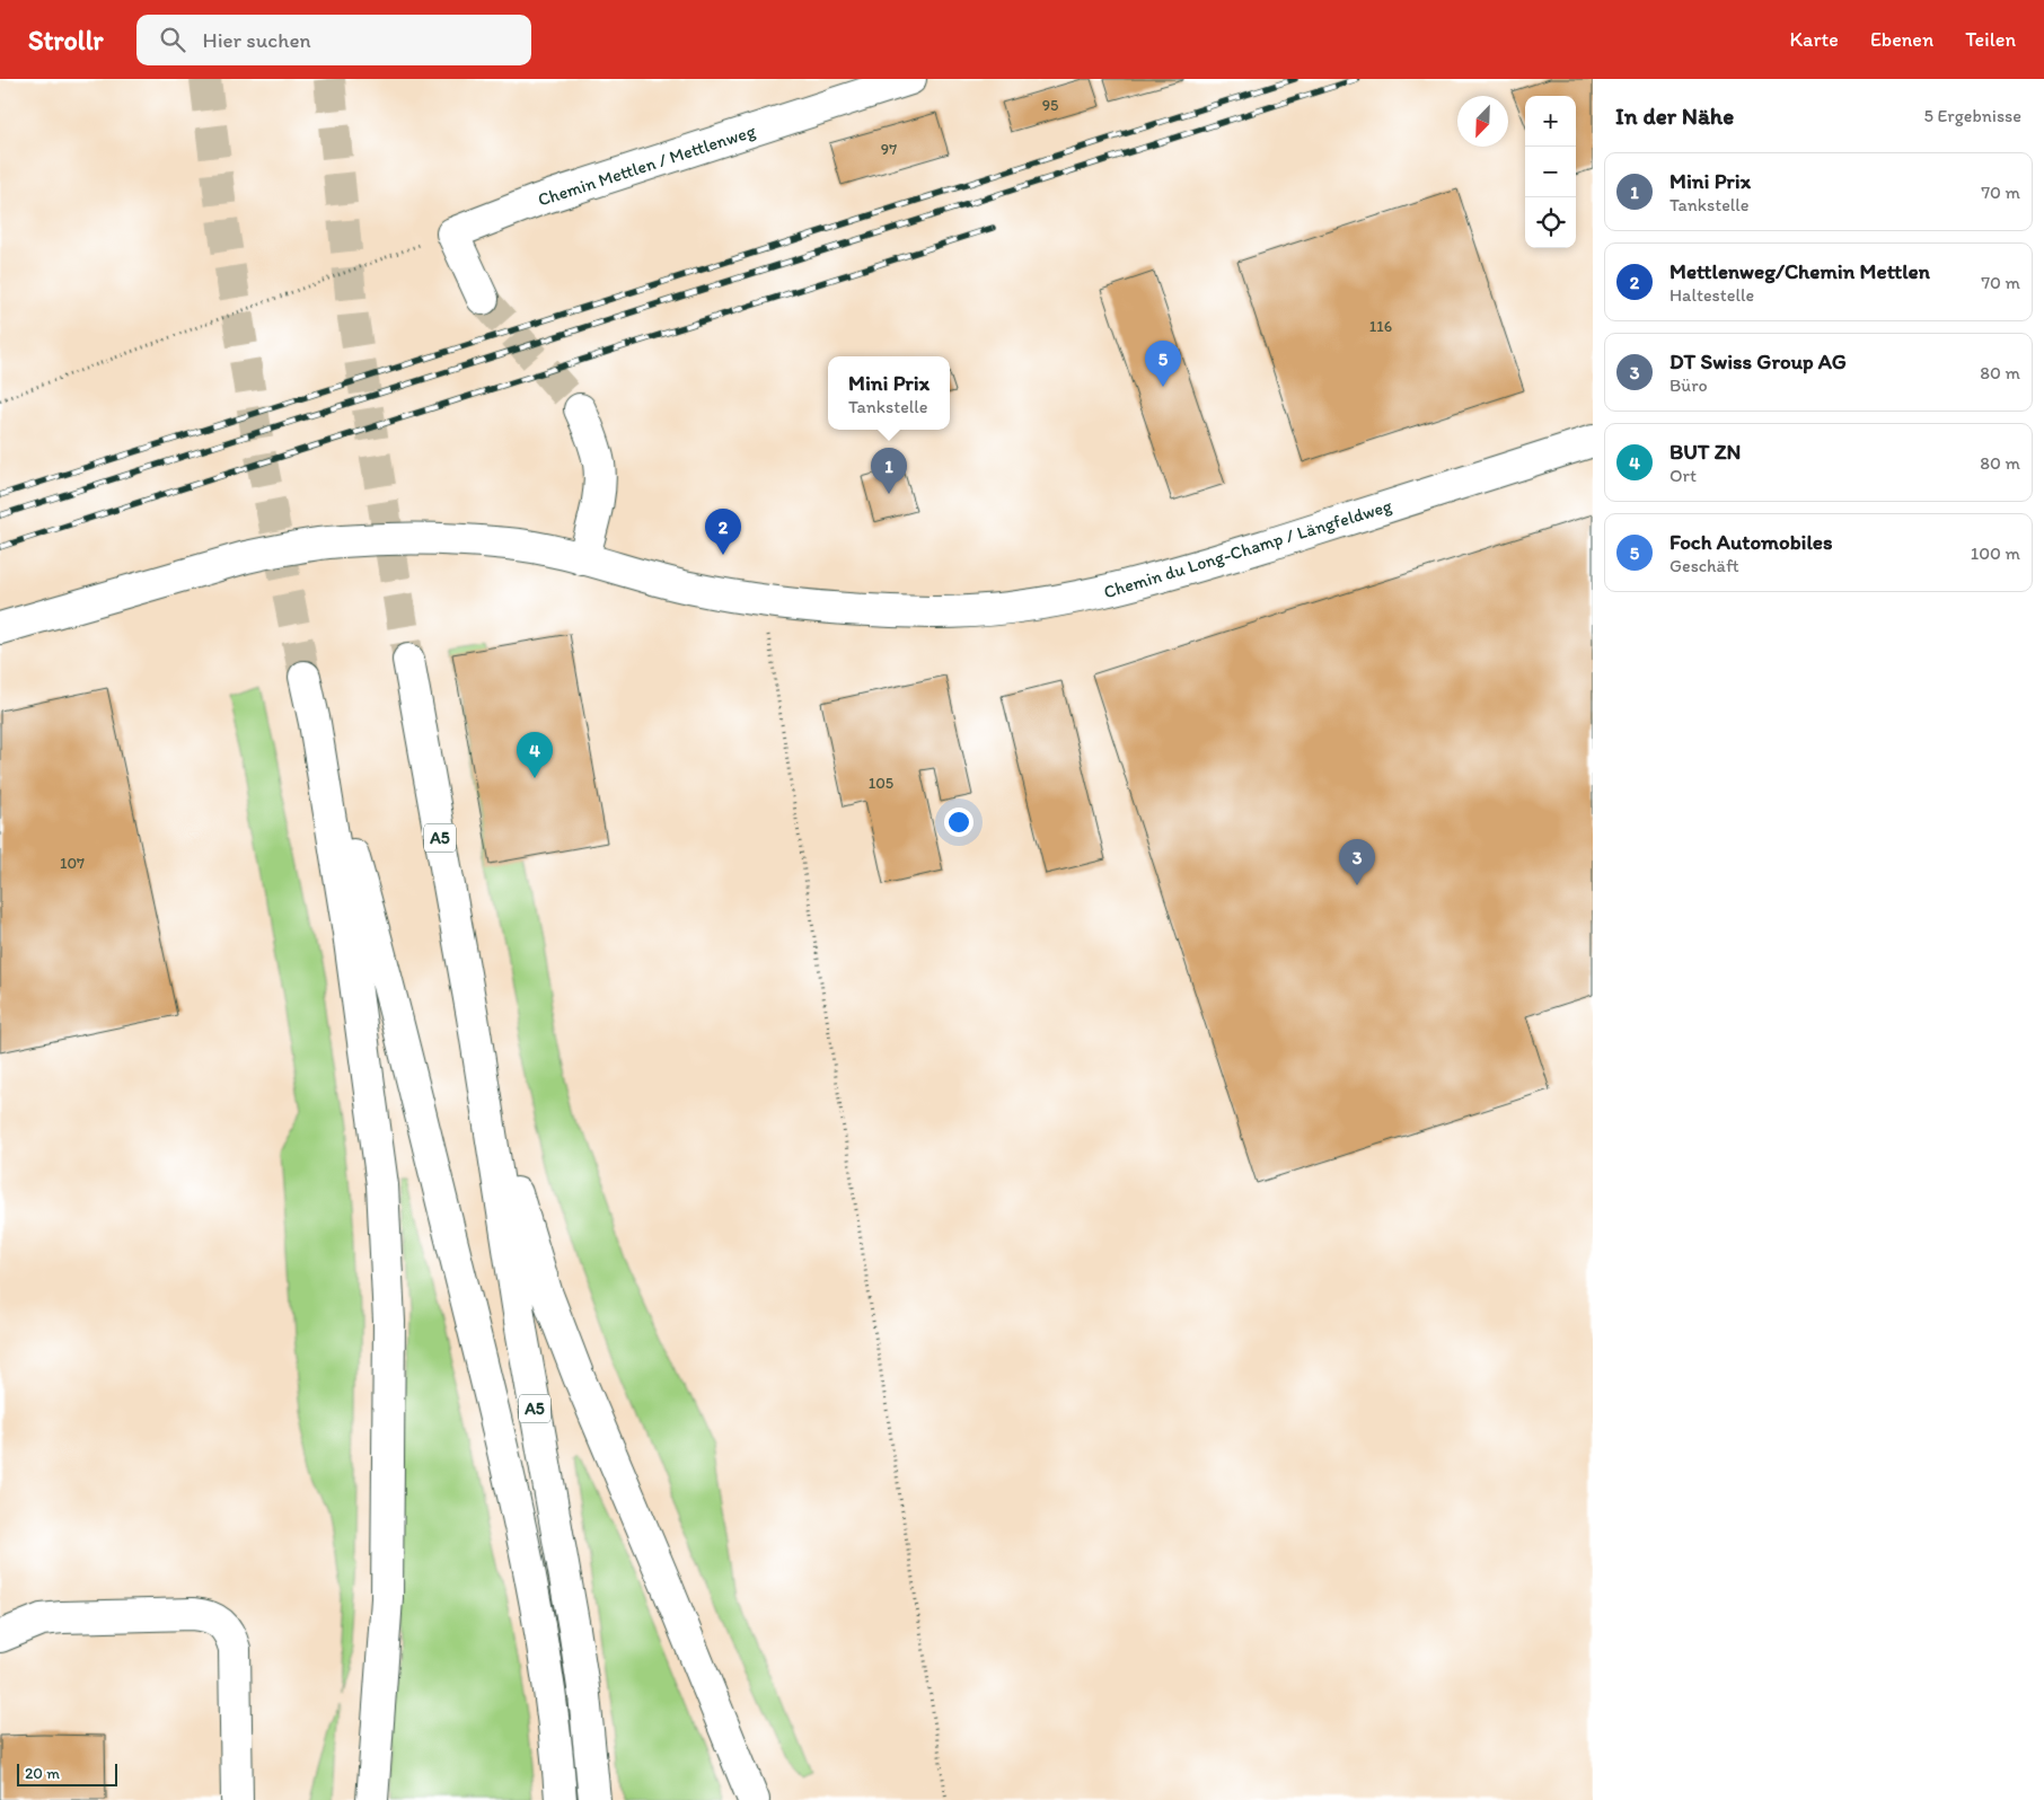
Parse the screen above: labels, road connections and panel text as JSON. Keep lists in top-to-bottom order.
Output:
{
  "streets": {
    "main road": ["Chemin Mettlen / Mettlenweg", "Chemin du Long-Champ / Längfeldweg", "A5"]
  },
  "house_numbers": [
    "95",
    "97",
    "116",
    "105",
    "107"
  ],
  "scale_bar": "20 m",
  "north": "bottom left",
  "page": {
    "header": "Strollr",
    "search": "Hier suchen",
    "nav": ["Karte", "Ebenen", "Teilen"],
    "heading": ["In der Nähe", "5 Ergebnisse"],
    "map_buttons": ["+", "−"],
    "list": [
      {
        "mark": "1",
        "name": "Mini Prix",
        "note": "Tankstelle",
        "value": "70 m"
      },
      {
        "mark": "2",
        "name": "Mettlenweg/Chemin Mettlen",
        "note": "Haltestelle",
        "value": "70 m"
      },
      {
        "mark": "3",
        "name": "DT Swiss Group AG",
        "note": "Büro",
        "value": "80 m"
      },
      {
        "mark": "4",
        "name": "BUT ZN",
        "note": "Ort",
        "value": "80 m"
      },
      {
        "mark": "5",
        "name": "Foch Automobiles",
        "note": "Geschäft",
        "value": "100 m"
      }
    ],
    "pins": [
      "5",
      "1",
      "2",
      "4",
      "3"
    ],
    "popup": ["Mini Prix", "Tankstelle"],
    "scale": "20 m"
  }
}
